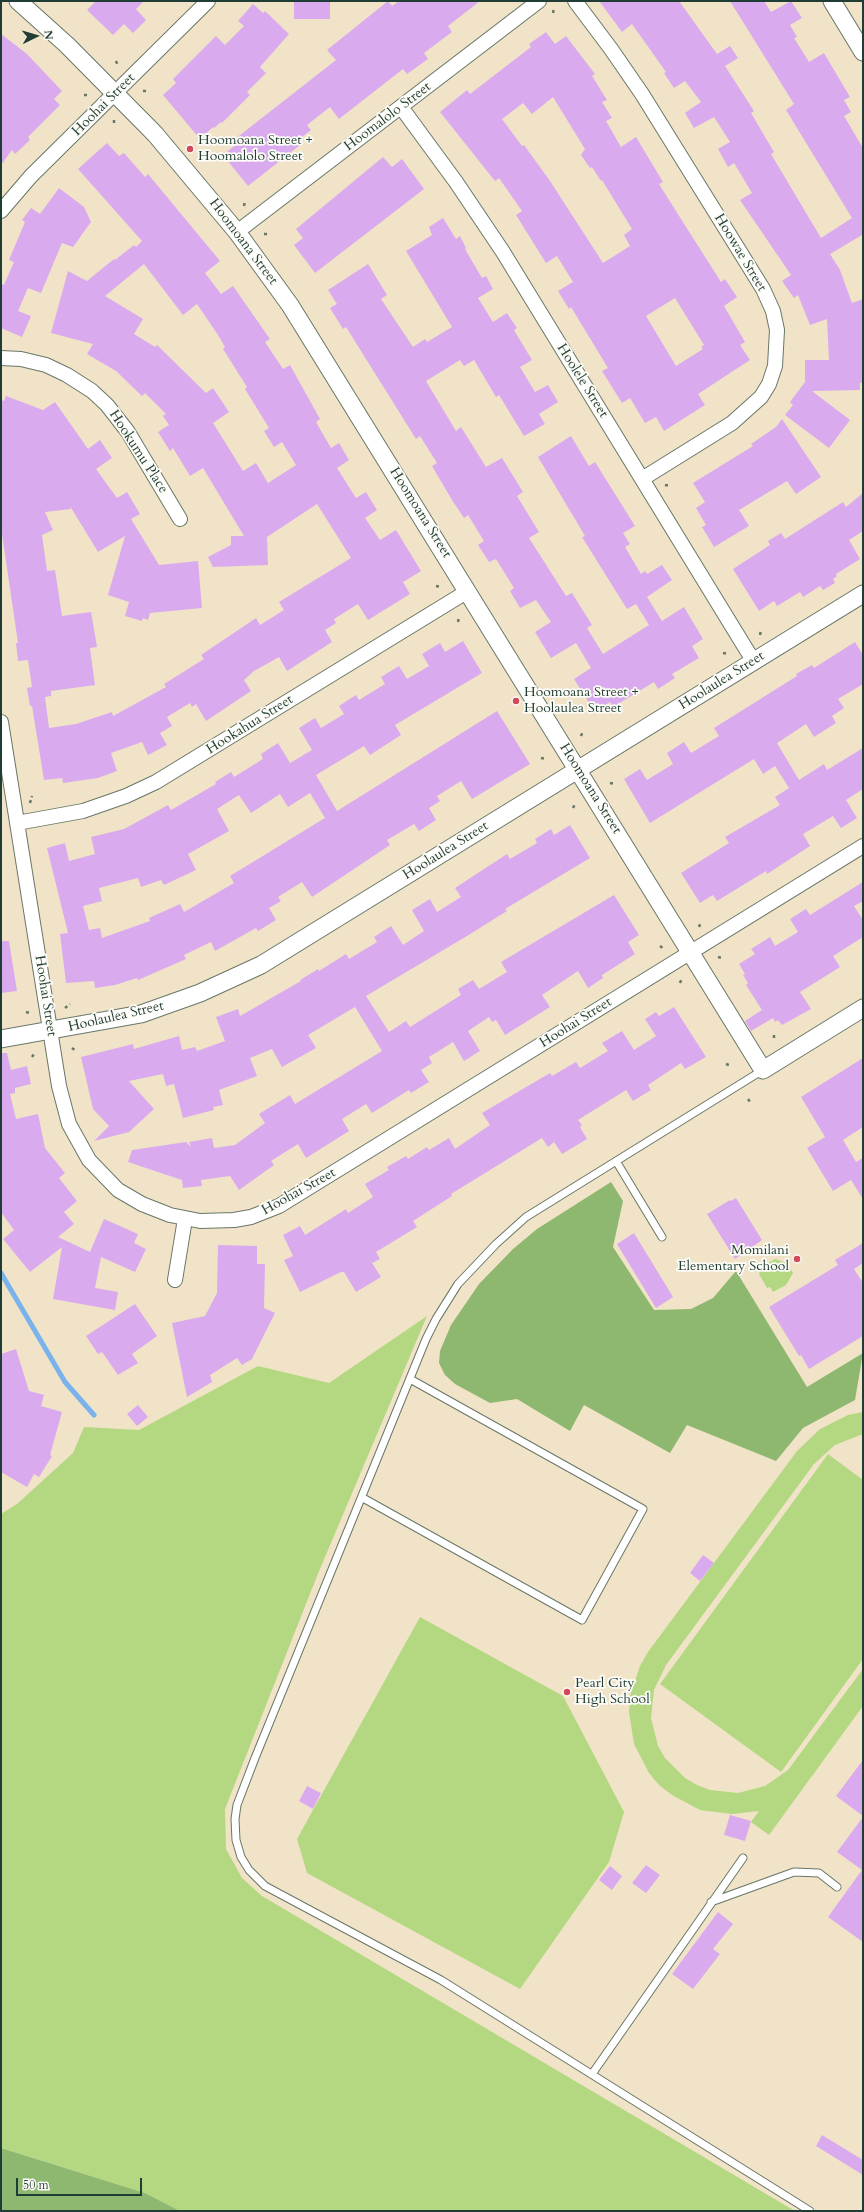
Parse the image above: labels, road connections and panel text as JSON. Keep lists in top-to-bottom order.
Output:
{
  "streets": {
    "street": [
      "Hoohai Street",
      "Hoomalolo Street",
      "Hoomoana Street",
      "Hoowae Street",
      "Hoolele Street",
      "Hookumu Place",
      "Hoolaulea Street",
      "Hookahua Street"
    ]
  },
  "crossings": [
    ["Hoohai Street", "Hoomoana Street"],
    ["Hoohai Street", "Hoolaulea Street"],
    ["Hoohai Street", "Hookahua Street"],
    ["Hoomalolo Street", "Hoomoana Street"],
    ["Hoomalolo Street", "Hoolele Street"],
    ["Hoomoana Street", "Hoolaulea Street"],
    ["Hoomoana Street", "Hookahua Street"],
    ["Hoowae Street", "Hoolele Street"],
    ["Hoolele Street", "Hoolaulea Street"]
  ],
  "places": [
    "Hoomoana Street + Hoomalolo Street",
    "Hoomoana Street + Hoolaulea Street",
    "Momilani Elementary School",
    "Pearl City High School"
  ],
  "scale_bar": "50 m",
  "north": "right"
}
